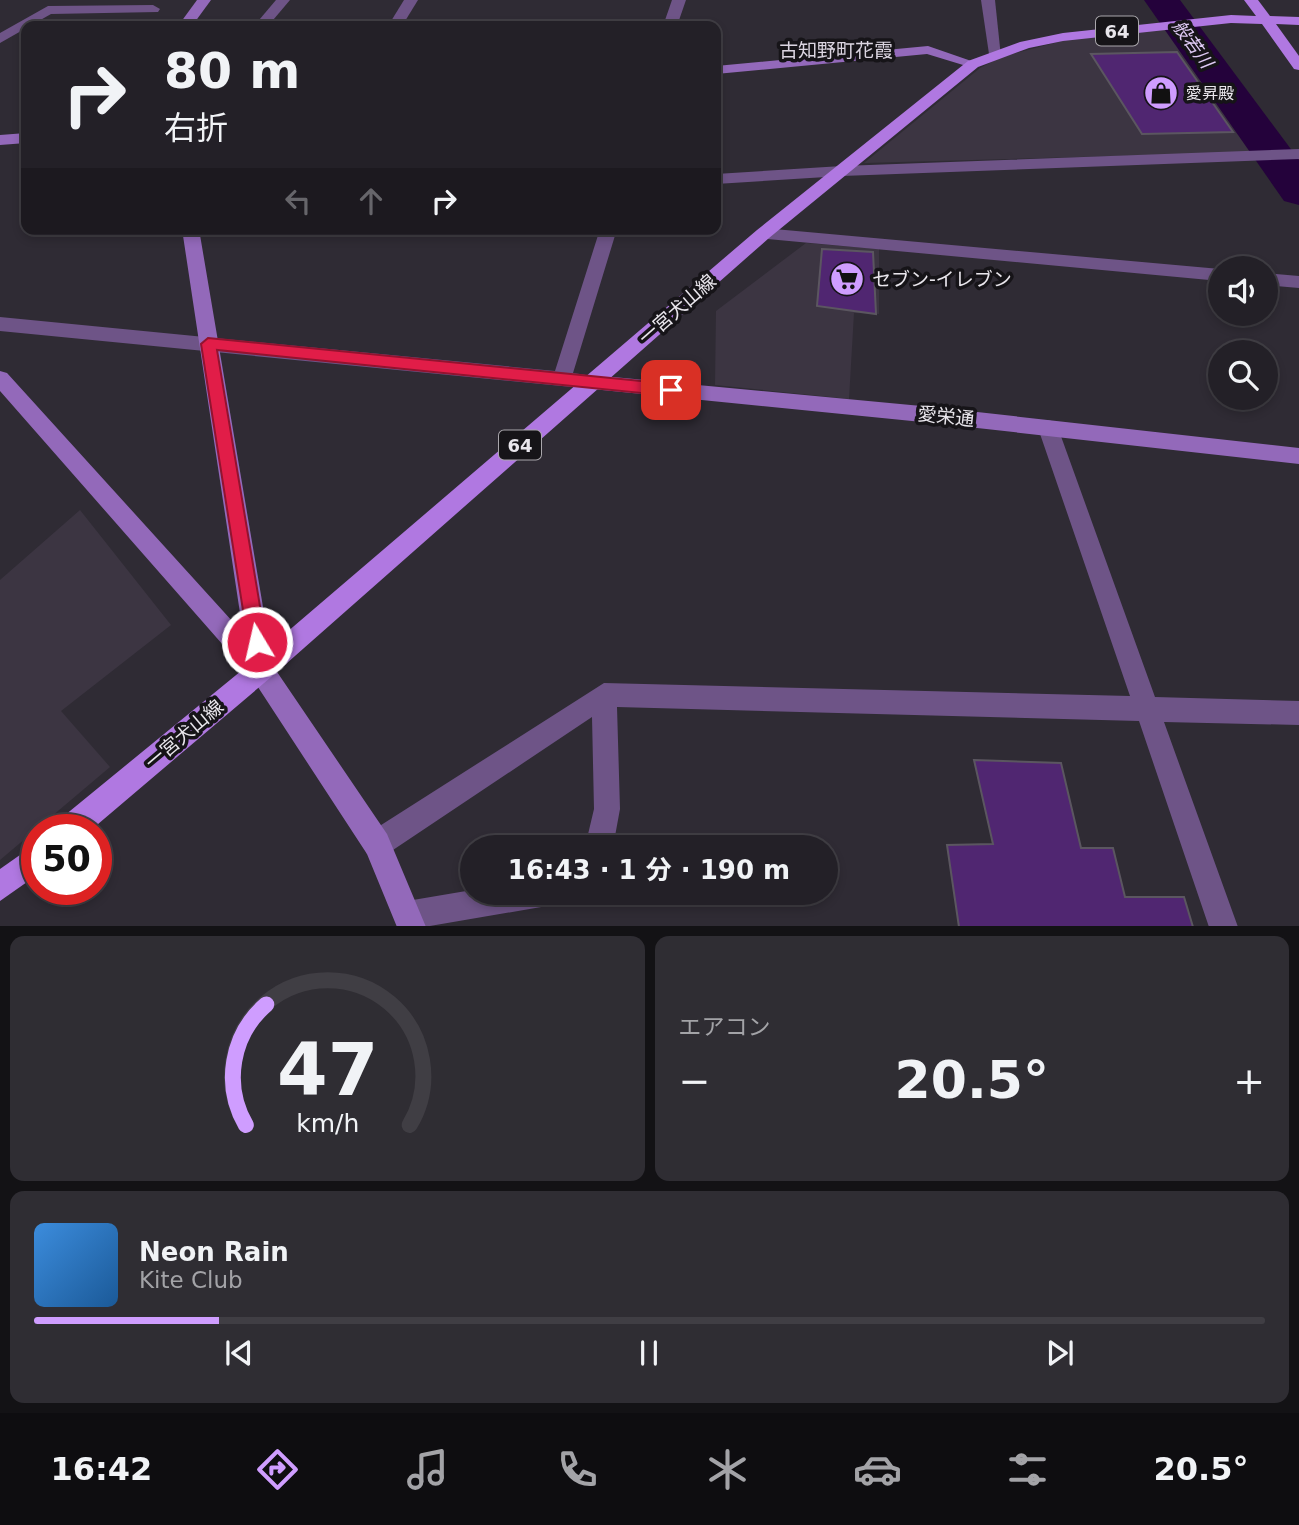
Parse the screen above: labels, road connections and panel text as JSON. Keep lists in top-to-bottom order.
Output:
{
  "streets": {
    "main road": ["64", "一宮犬山線", "愛栄通"]
  },
  "crossings": [
    ["一宮犬山線", "愛栄通"]
  ],
  "districts": ["古知野町花霞"],
  "water": ["般若川"],
  "places": {
    "shop": ["愛昇殿"],
    "supermarket": ["セブン-イレブン"]
  },
  "page": {
    "turn": ["80 m", "右折"],
    "limit": "50",
    "trip": "16:43 · 1 分 · 190 m",
    "tile": "エアコン",
    "heat": ["−", "20.5°", "+"],
    "song": ["Neon Rain", "Kite Club"],
    "tabs": ["16:42", "20.5°"],
    "gauge": ["47", "km/h"]
  }
}
